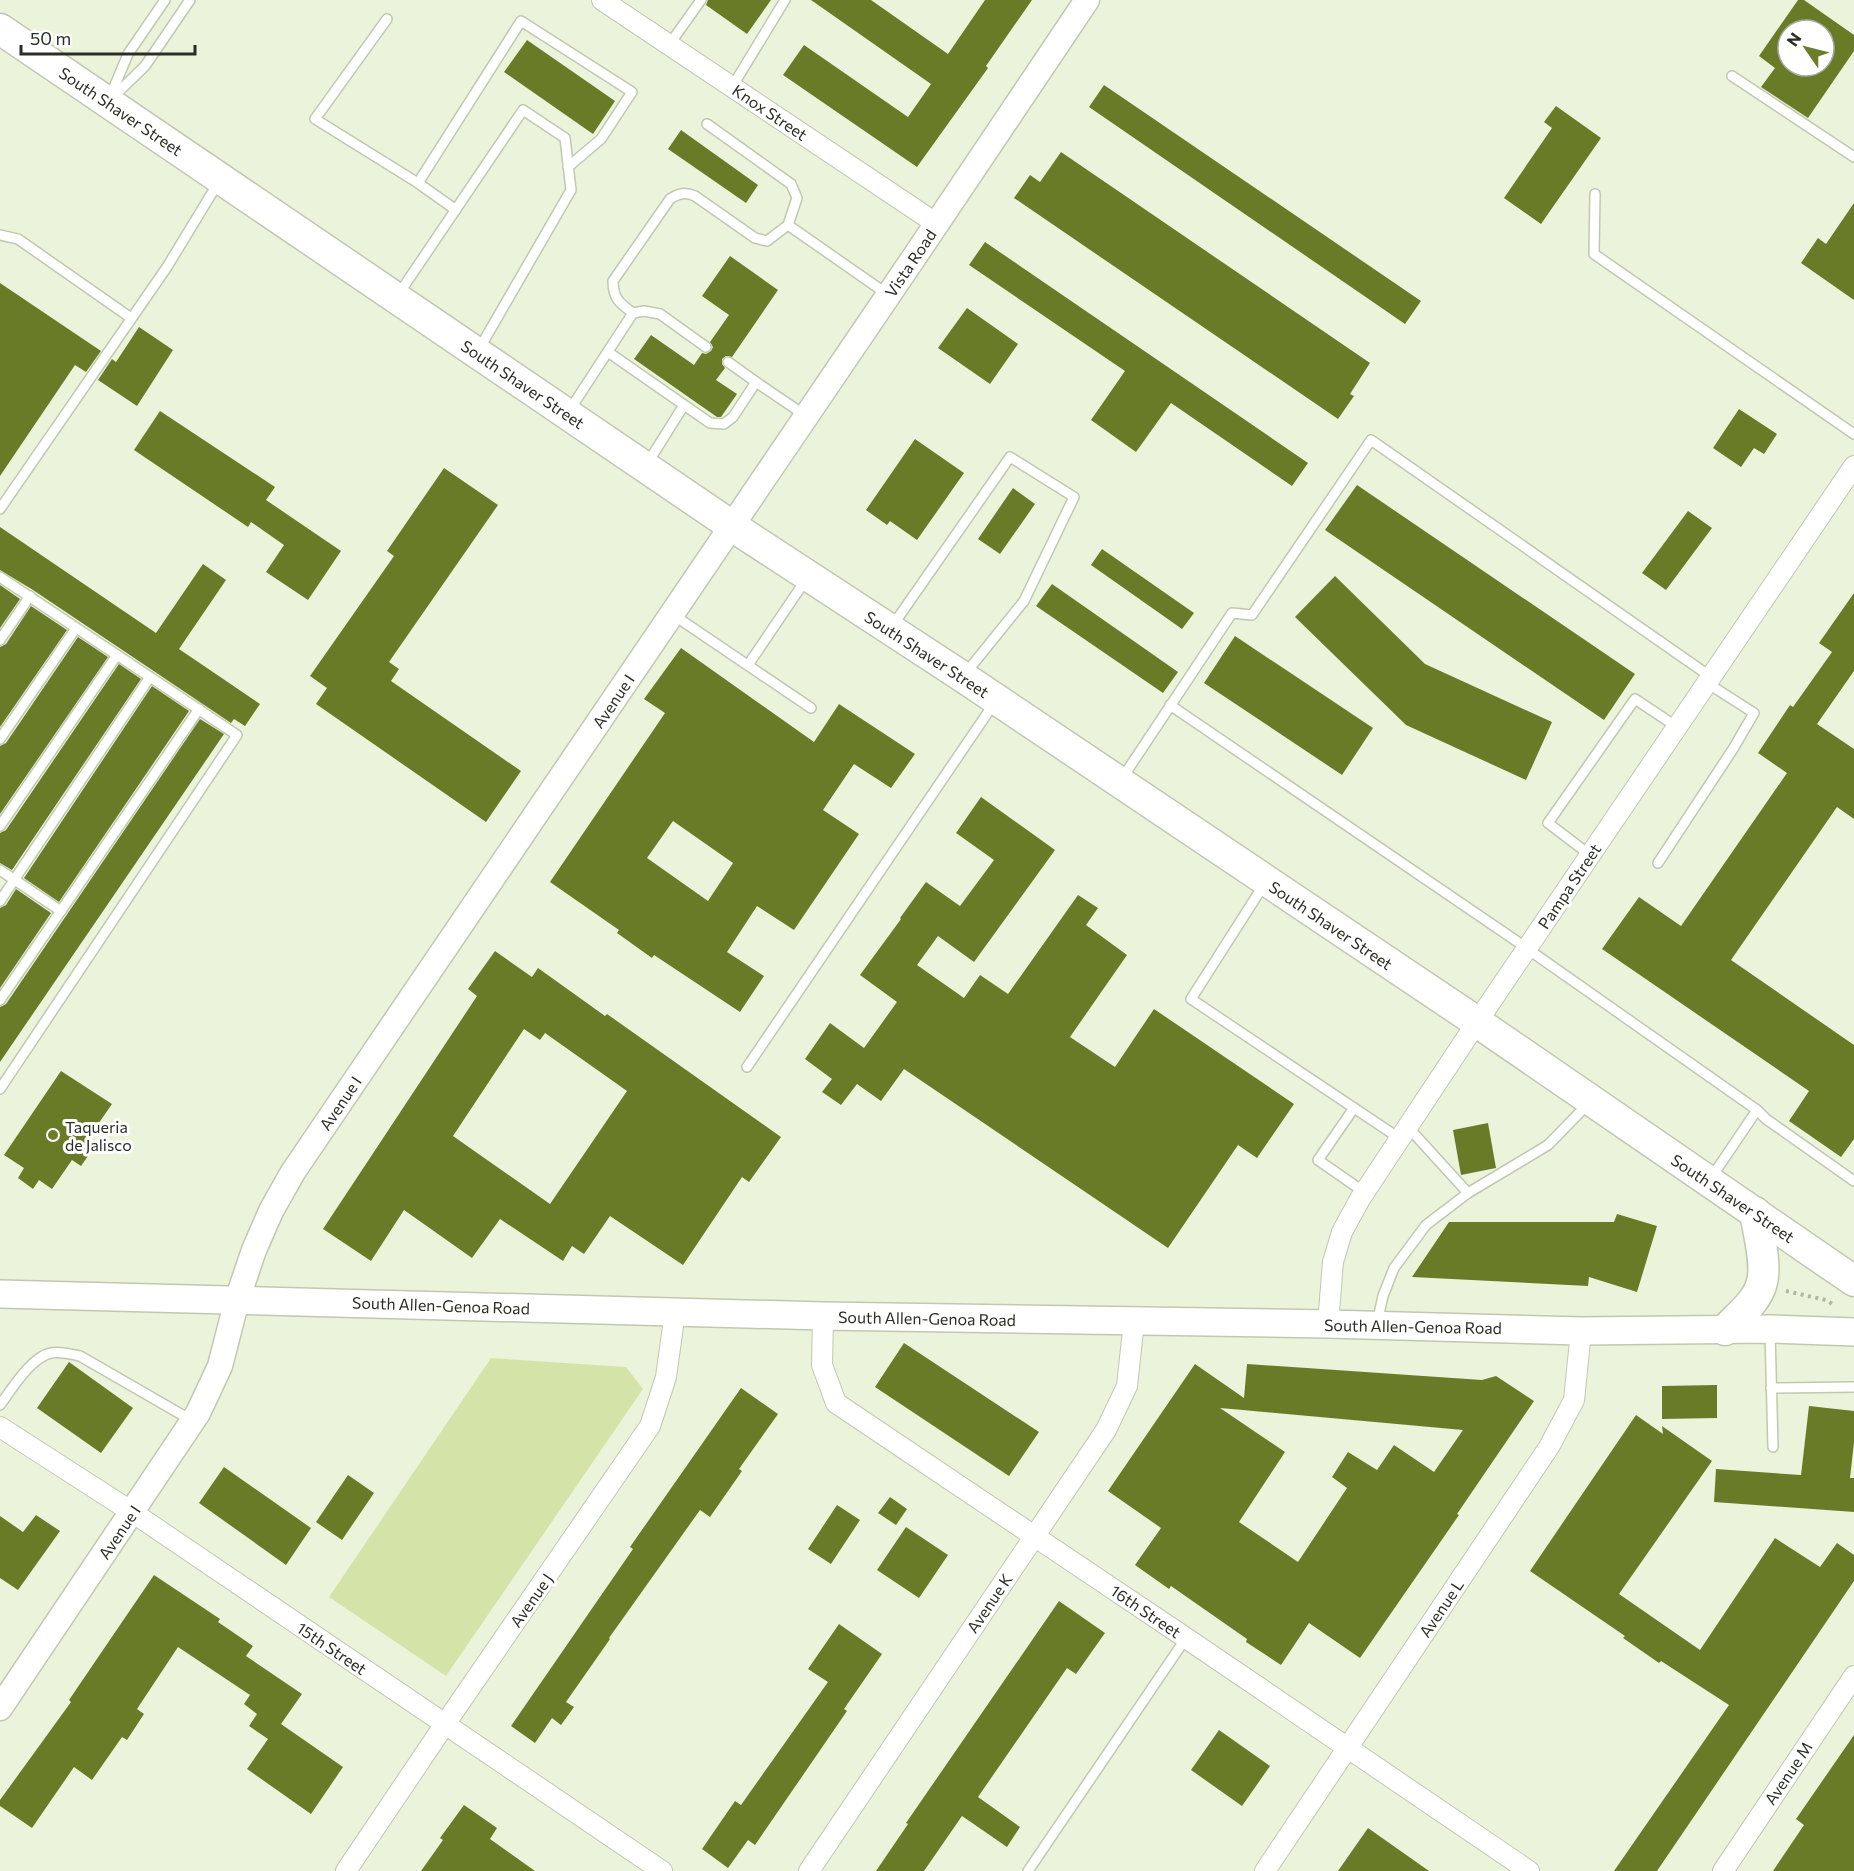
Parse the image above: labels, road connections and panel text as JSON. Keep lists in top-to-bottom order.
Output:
{
  "streets": {
    "main road": ["South Shaver Street", "South Allen-Genoa Road"],
    "street": [
      "Knox Street",
      "Vista Road",
      "Avenue I",
      "Pampa Street",
      "Avenue J",
      "Avenue K",
      "Avenue L",
      "16th Street",
      "15th Street",
      "Avenue M"
    ]
  },
  "crossings": [
    ["South Shaver Street", "Vista Road"],
    ["South Shaver Street", "Avenue I"],
    ["South Shaver Street", "Pampa Street"],
    ["Knox Street", "Vista Road"],
    ["Vista Road", "Avenue I"],
    ["Avenue I", "South Allen-Genoa Road"],
    ["Avenue I", "15th Street"],
    ["Pampa Street", "South Allen-Genoa Road"],
    ["South Allen-Genoa Road", "Avenue J"],
    ["South Allen-Genoa Road", "Avenue K"],
    ["South Allen-Genoa Road", "Avenue L"],
    ["South Allen-Genoa Road", "16th Street"],
    ["Avenue J", "15th Street"],
    ["Avenue K", "16th Street"],
    ["Avenue L", "16th Street"]
  ],
  "places": ["Taqueria de Jalisco"],
  "scale_bar": "50 m",
  "north": "top left"
}
